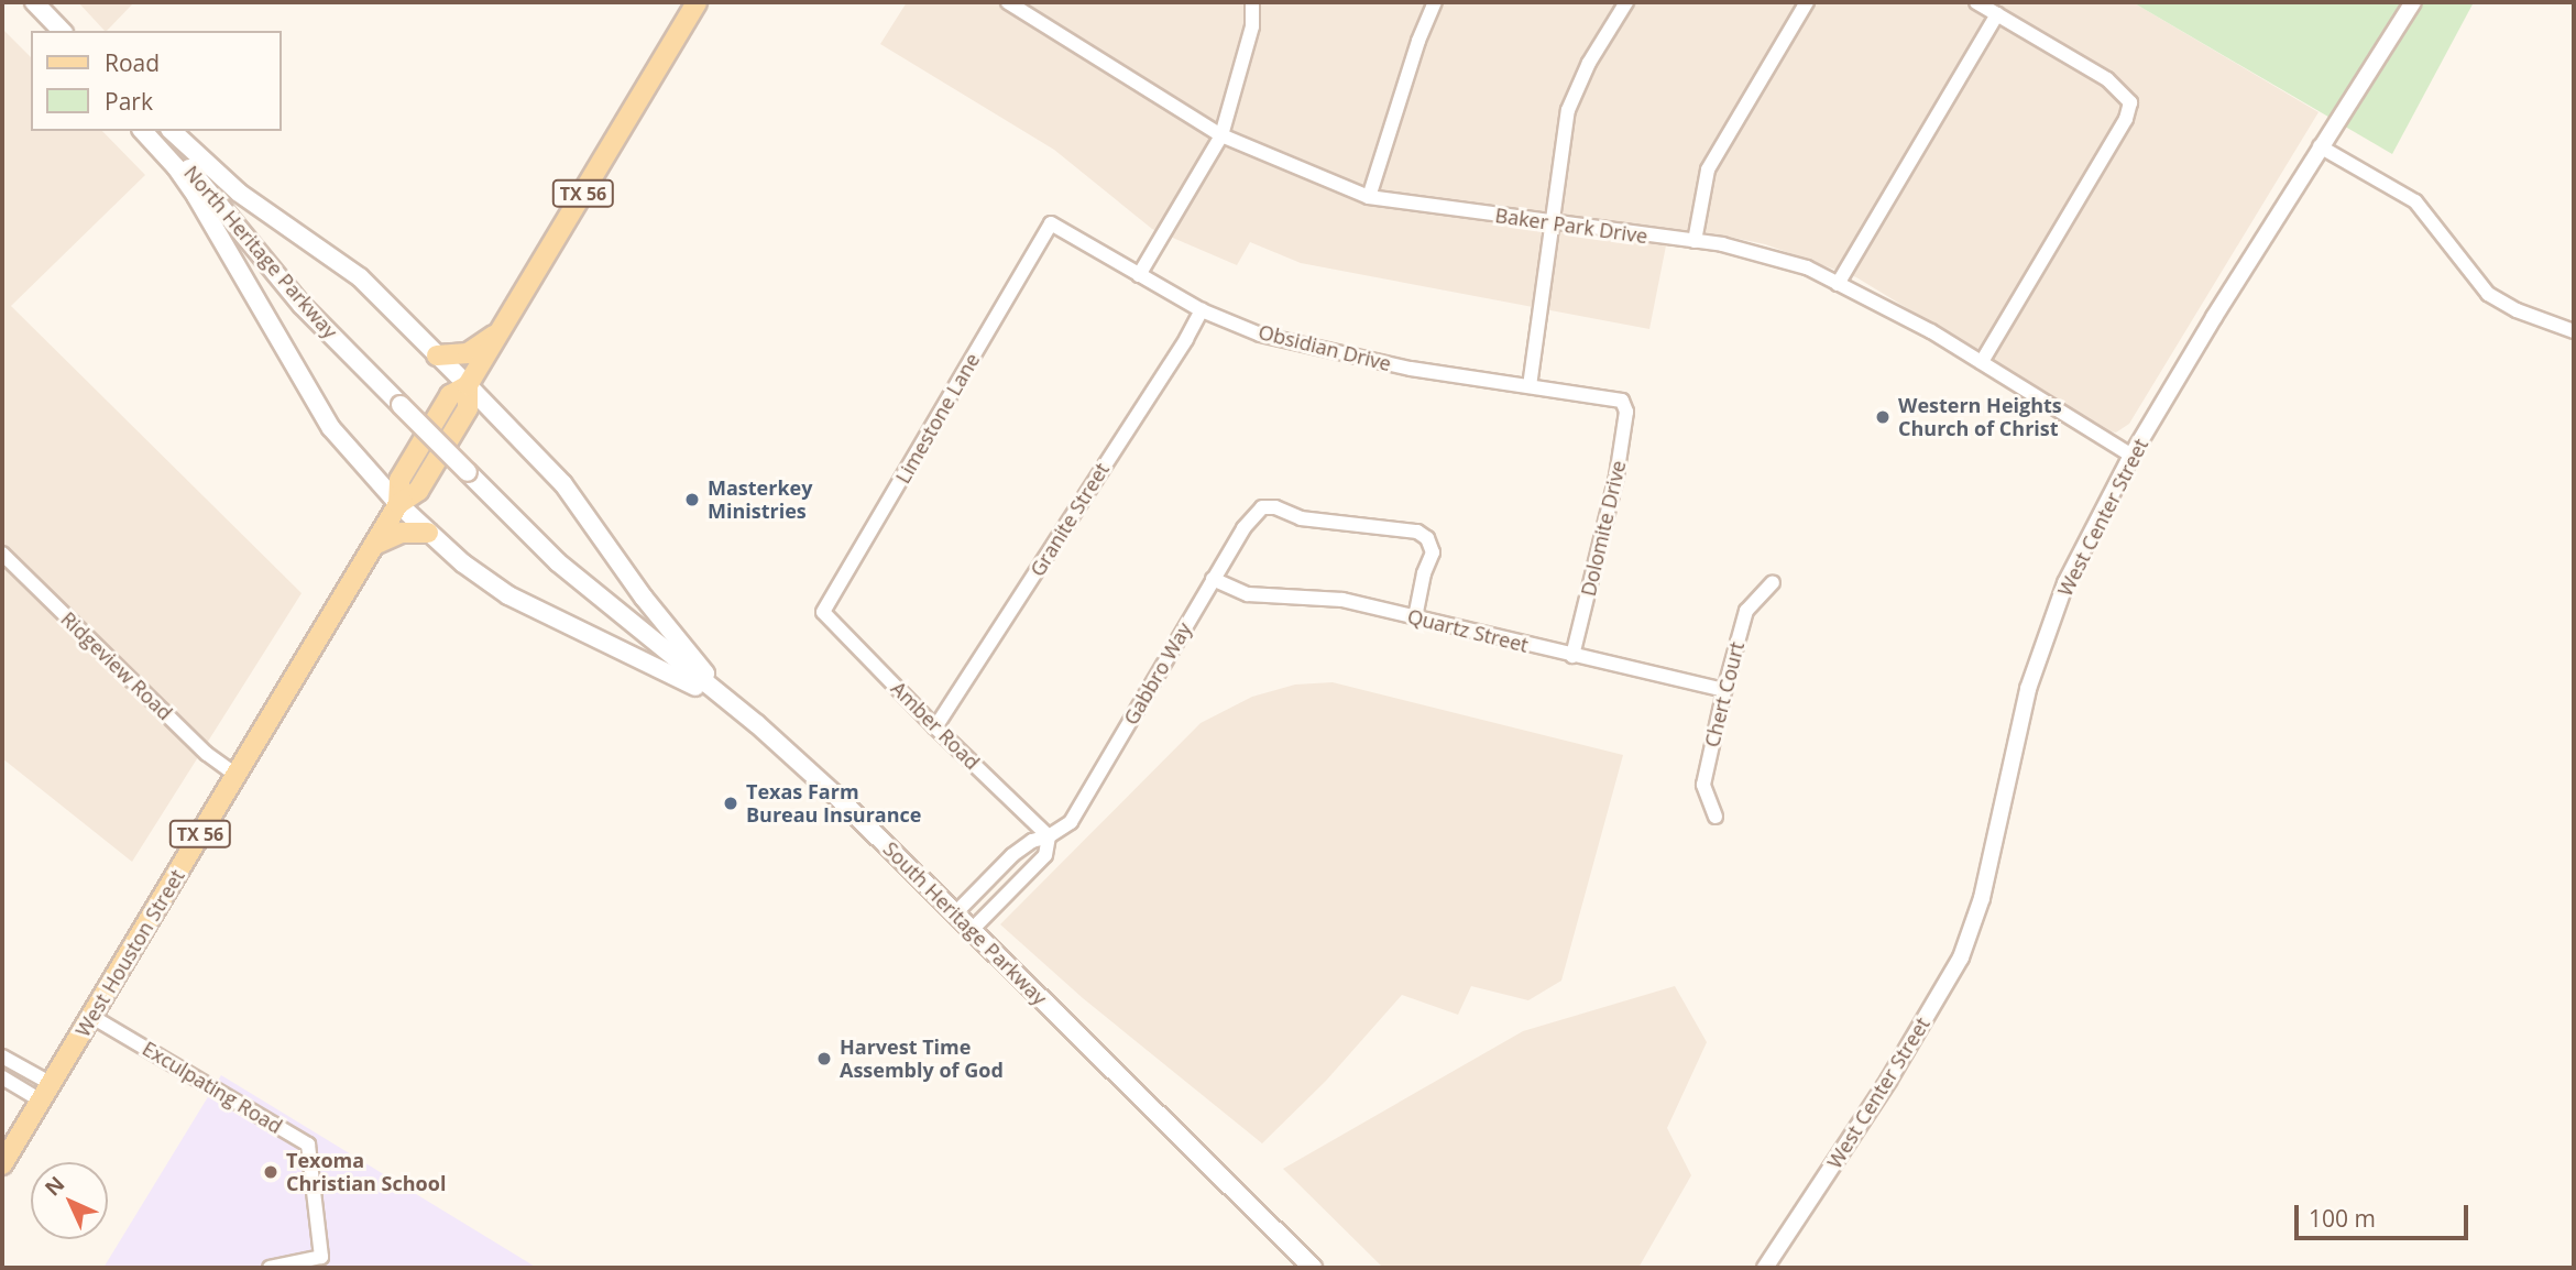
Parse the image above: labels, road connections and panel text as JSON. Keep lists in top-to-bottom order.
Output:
{
  "streets": {
    "main road": [
      "TX 56",
      "North Heritage Parkway",
      "South Heritage Parkway",
      "West Houston Street"
    ],
    "street": [
      "Baker Park Drive",
      "Obsidian Drive",
      "Limestone Lane",
      "West Center Street",
      "Granite Street",
      "Dolomite Drive",
      "Quartz Street",
      "Ridgeview Road",
      "Gabbro Way",
      "Chert Court",
      "Amber Road",
      "Exculpating Road"
    ]
  },
  "crossings": [
    ["Baker Park Drive", "West Center Street"],
    ["North Heritage Parkway", "South Heritage Parkway"],
    ["Obsidian Drive", "Limestone Lane"],
    ["Obsidian Drive", "Granite Street"],
    ["Obsidian Drive", "Dolomite Drive"],
    ["Limestone Lane", "Amber Road"],
    ["Granite Street", "Amber Road"],
    ["Dolomite Drive", "Quartz Street"],
    ["Quartz Street", "Gabbro Way"],
    ["Quartz Street", "Chert Court"],
    ["Ridgeview Road", "West Houston Street"],
    ["Gabbro Way", "Amber Road"],
    ["Gabbro Way", "South Heritage Parkway"],
    ["West Houston Street", "Exculpating Road"]
  ],
  "places": [
    "Western Heights Church of Christ",
    "Masterkey Ministries",
    "Texas Farm Bureau Insurance",
    "Harvest Time Assembly of God",
    "Texoma Christian School"
  ],
  "legend": ["Road", "Park"],
  "scale_bar": "100 m",
  "north": "top left"
}
